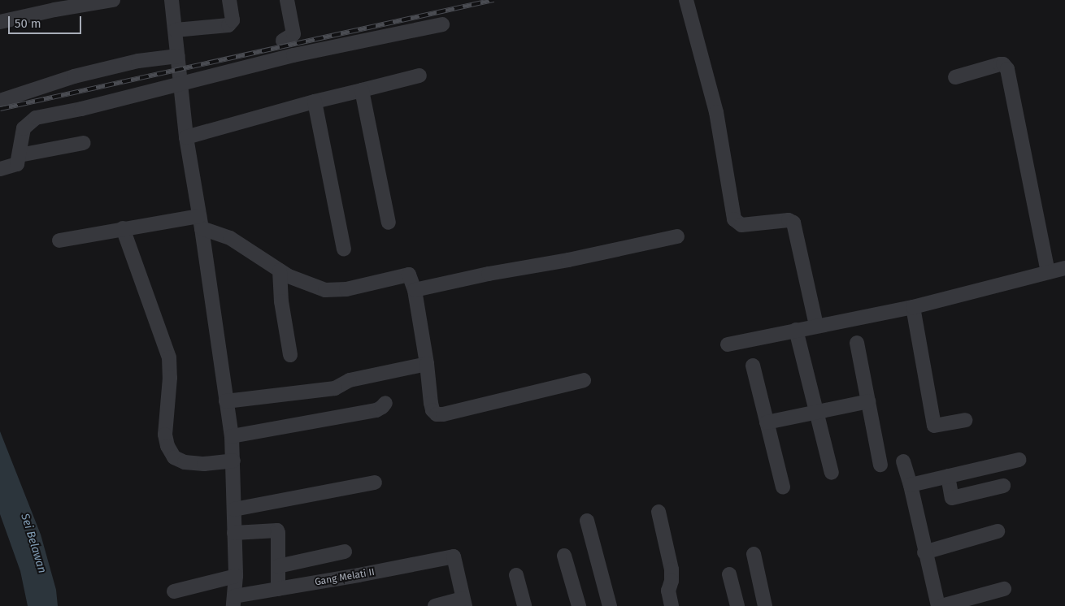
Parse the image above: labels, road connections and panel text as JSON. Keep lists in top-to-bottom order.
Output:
{
  "streets": {
    "street": ["Gang Melati II"]
  },
  "water": ["Sei Belawan"],
  "scale_bar": "50 m"
}
